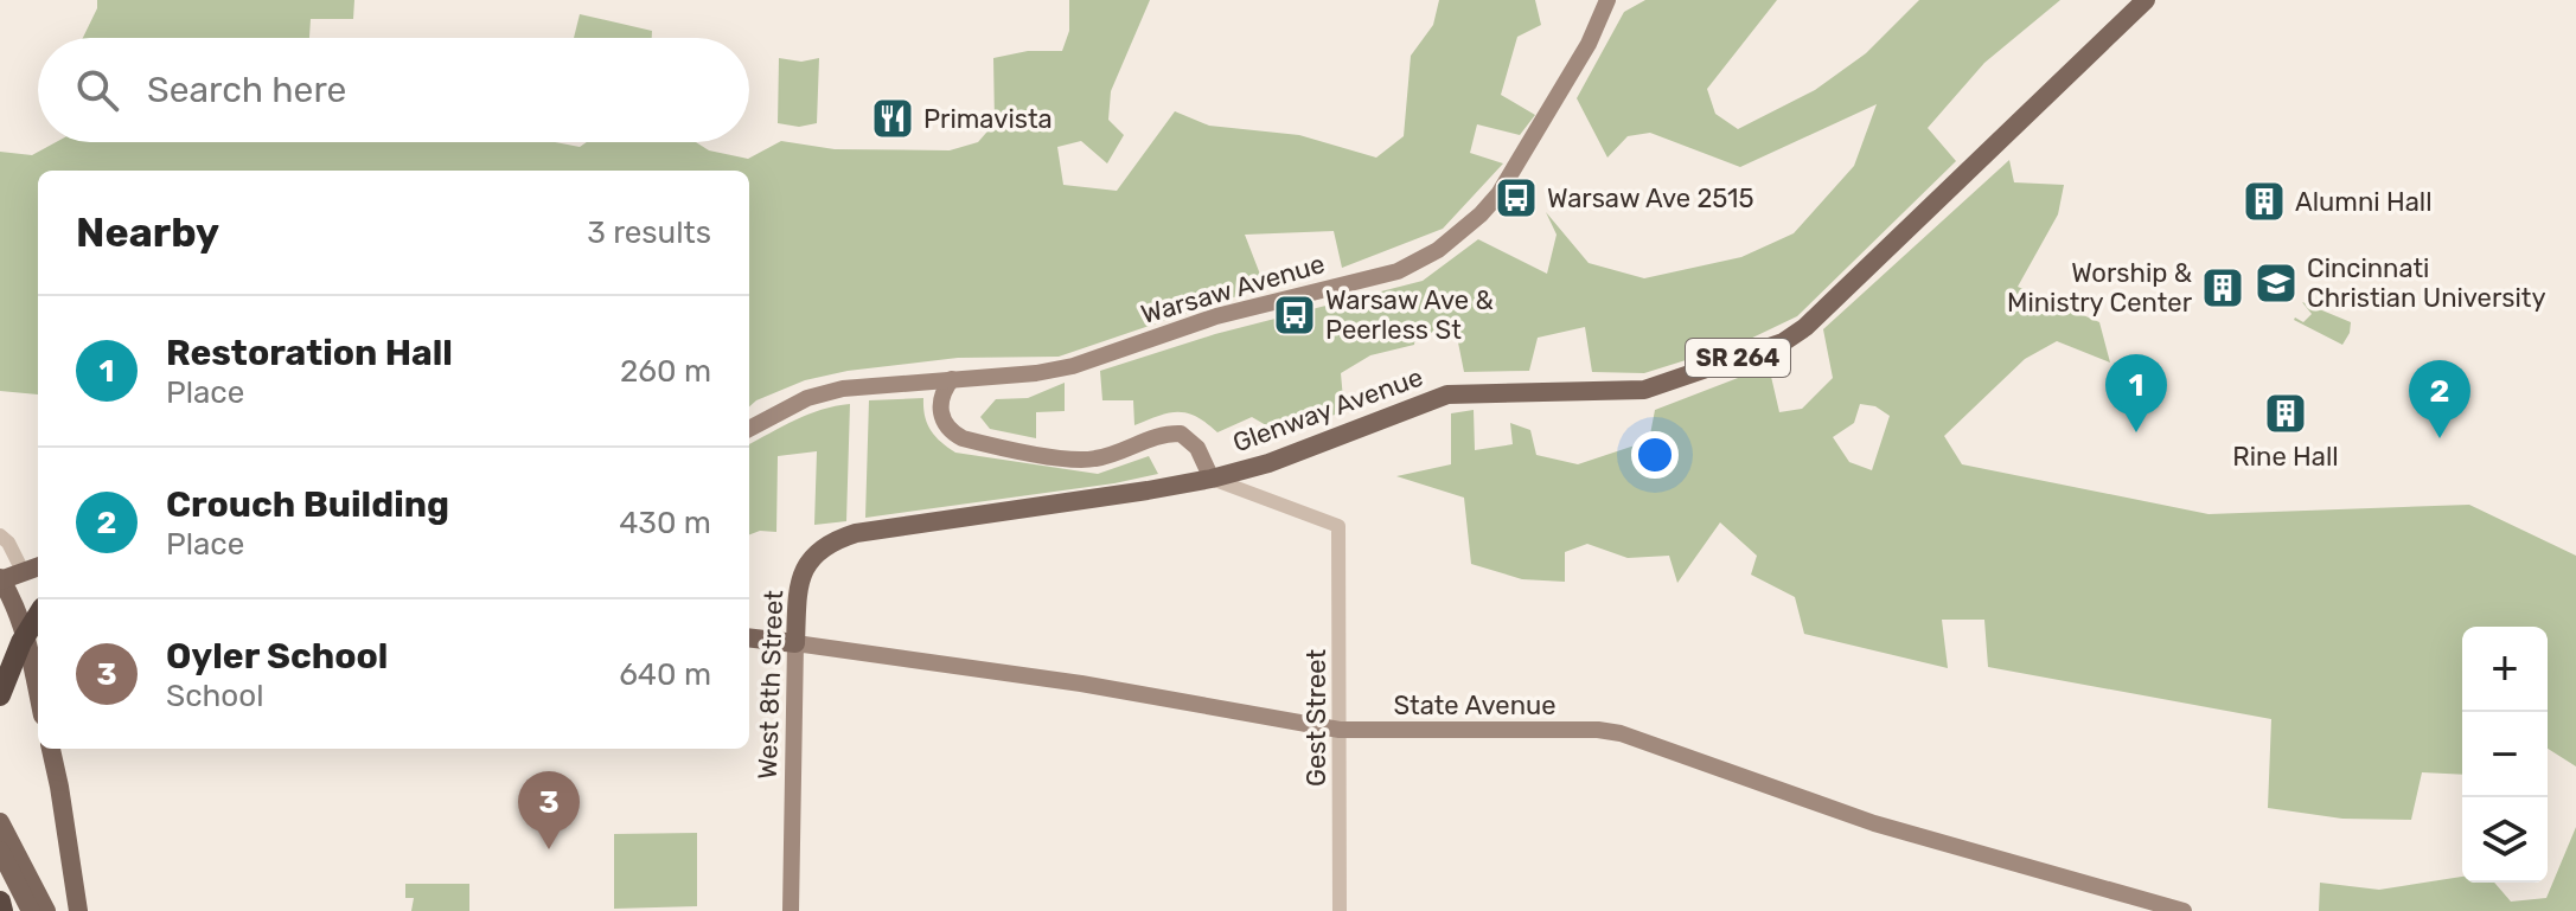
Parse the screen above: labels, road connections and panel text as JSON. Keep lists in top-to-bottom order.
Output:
{
  "streets": {
    "main road": [
      "Warsaw Avenue",
      "SR 264",
      "Glenway Avenue",
      "West 8th Street",
      "State Avenue"
    ],
    "street": ["Gest Street"]
  },
  "crossings": [
    ["Glenway Avenue", "West 8th Street"],
    ["Glenway Avenue", "Gest Street"],
    ["West 8th Street", "State Avenue"],
    ["State Avenue", "Gest Street"]
  ],
  "places": {
    "restaurant": ["Primavista"],
    "bus stop": ["Warsaw Ave 2515", "Warsaw Ave & Peerless St"],
    "building": ["Alumni Hall", "Worship & Ministry Center", "Rine Hall"],
    "school or university": ["Cincinnati Christian University"]
  },
  "page": {
    "search": "Search here",
    "heading": ["Nearby", "3 results"],
    "list": [
      {
        "mark": "1",
        "name": "Restoration Hall",
        "note": "Place",
        "value": "260 m"
      },
      {
        "mark": "2",
        "name": "Crouch Building",
        "note": "Place",
        "value": "430 m"
      },
      {
        "mark": "3",
        "name": "Oyler School",
        "note": "School",
        "value": "640 m"
      }
    ],
    "pins": ["1", "2", "3"],
    "map_buttons": ["+", "−"]
  }
}
